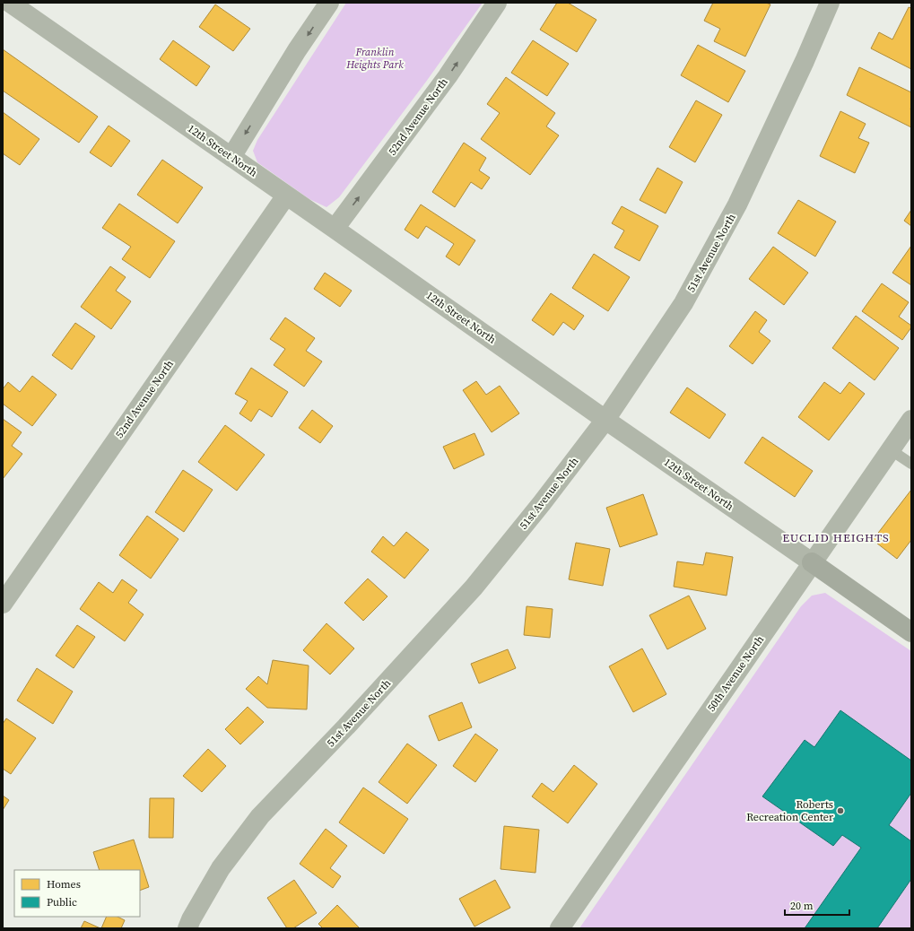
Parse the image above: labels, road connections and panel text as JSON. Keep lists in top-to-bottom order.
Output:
{
  "streets": {
    "street": [
      "52nd Avenue North",
      "12th Street North",
      "51st Avenue North",
      "50th Avenue North"
    ]
  },
  "crossings": [
    ["52nd Avenue North", "12th Street North"],
    ["12th Street North", "51st Avenue North"],
    ["12th Street North", "50th Avenue North"]
  ],
  "districts": ["EUCLID HEIGHTS"],
  "parks": ["Franklin Heights Park"],
  "places": ["Roberts Recreation Center"],
  "legend": ["Homes", "Public"],
  "scale_bar": "20 m"
}
